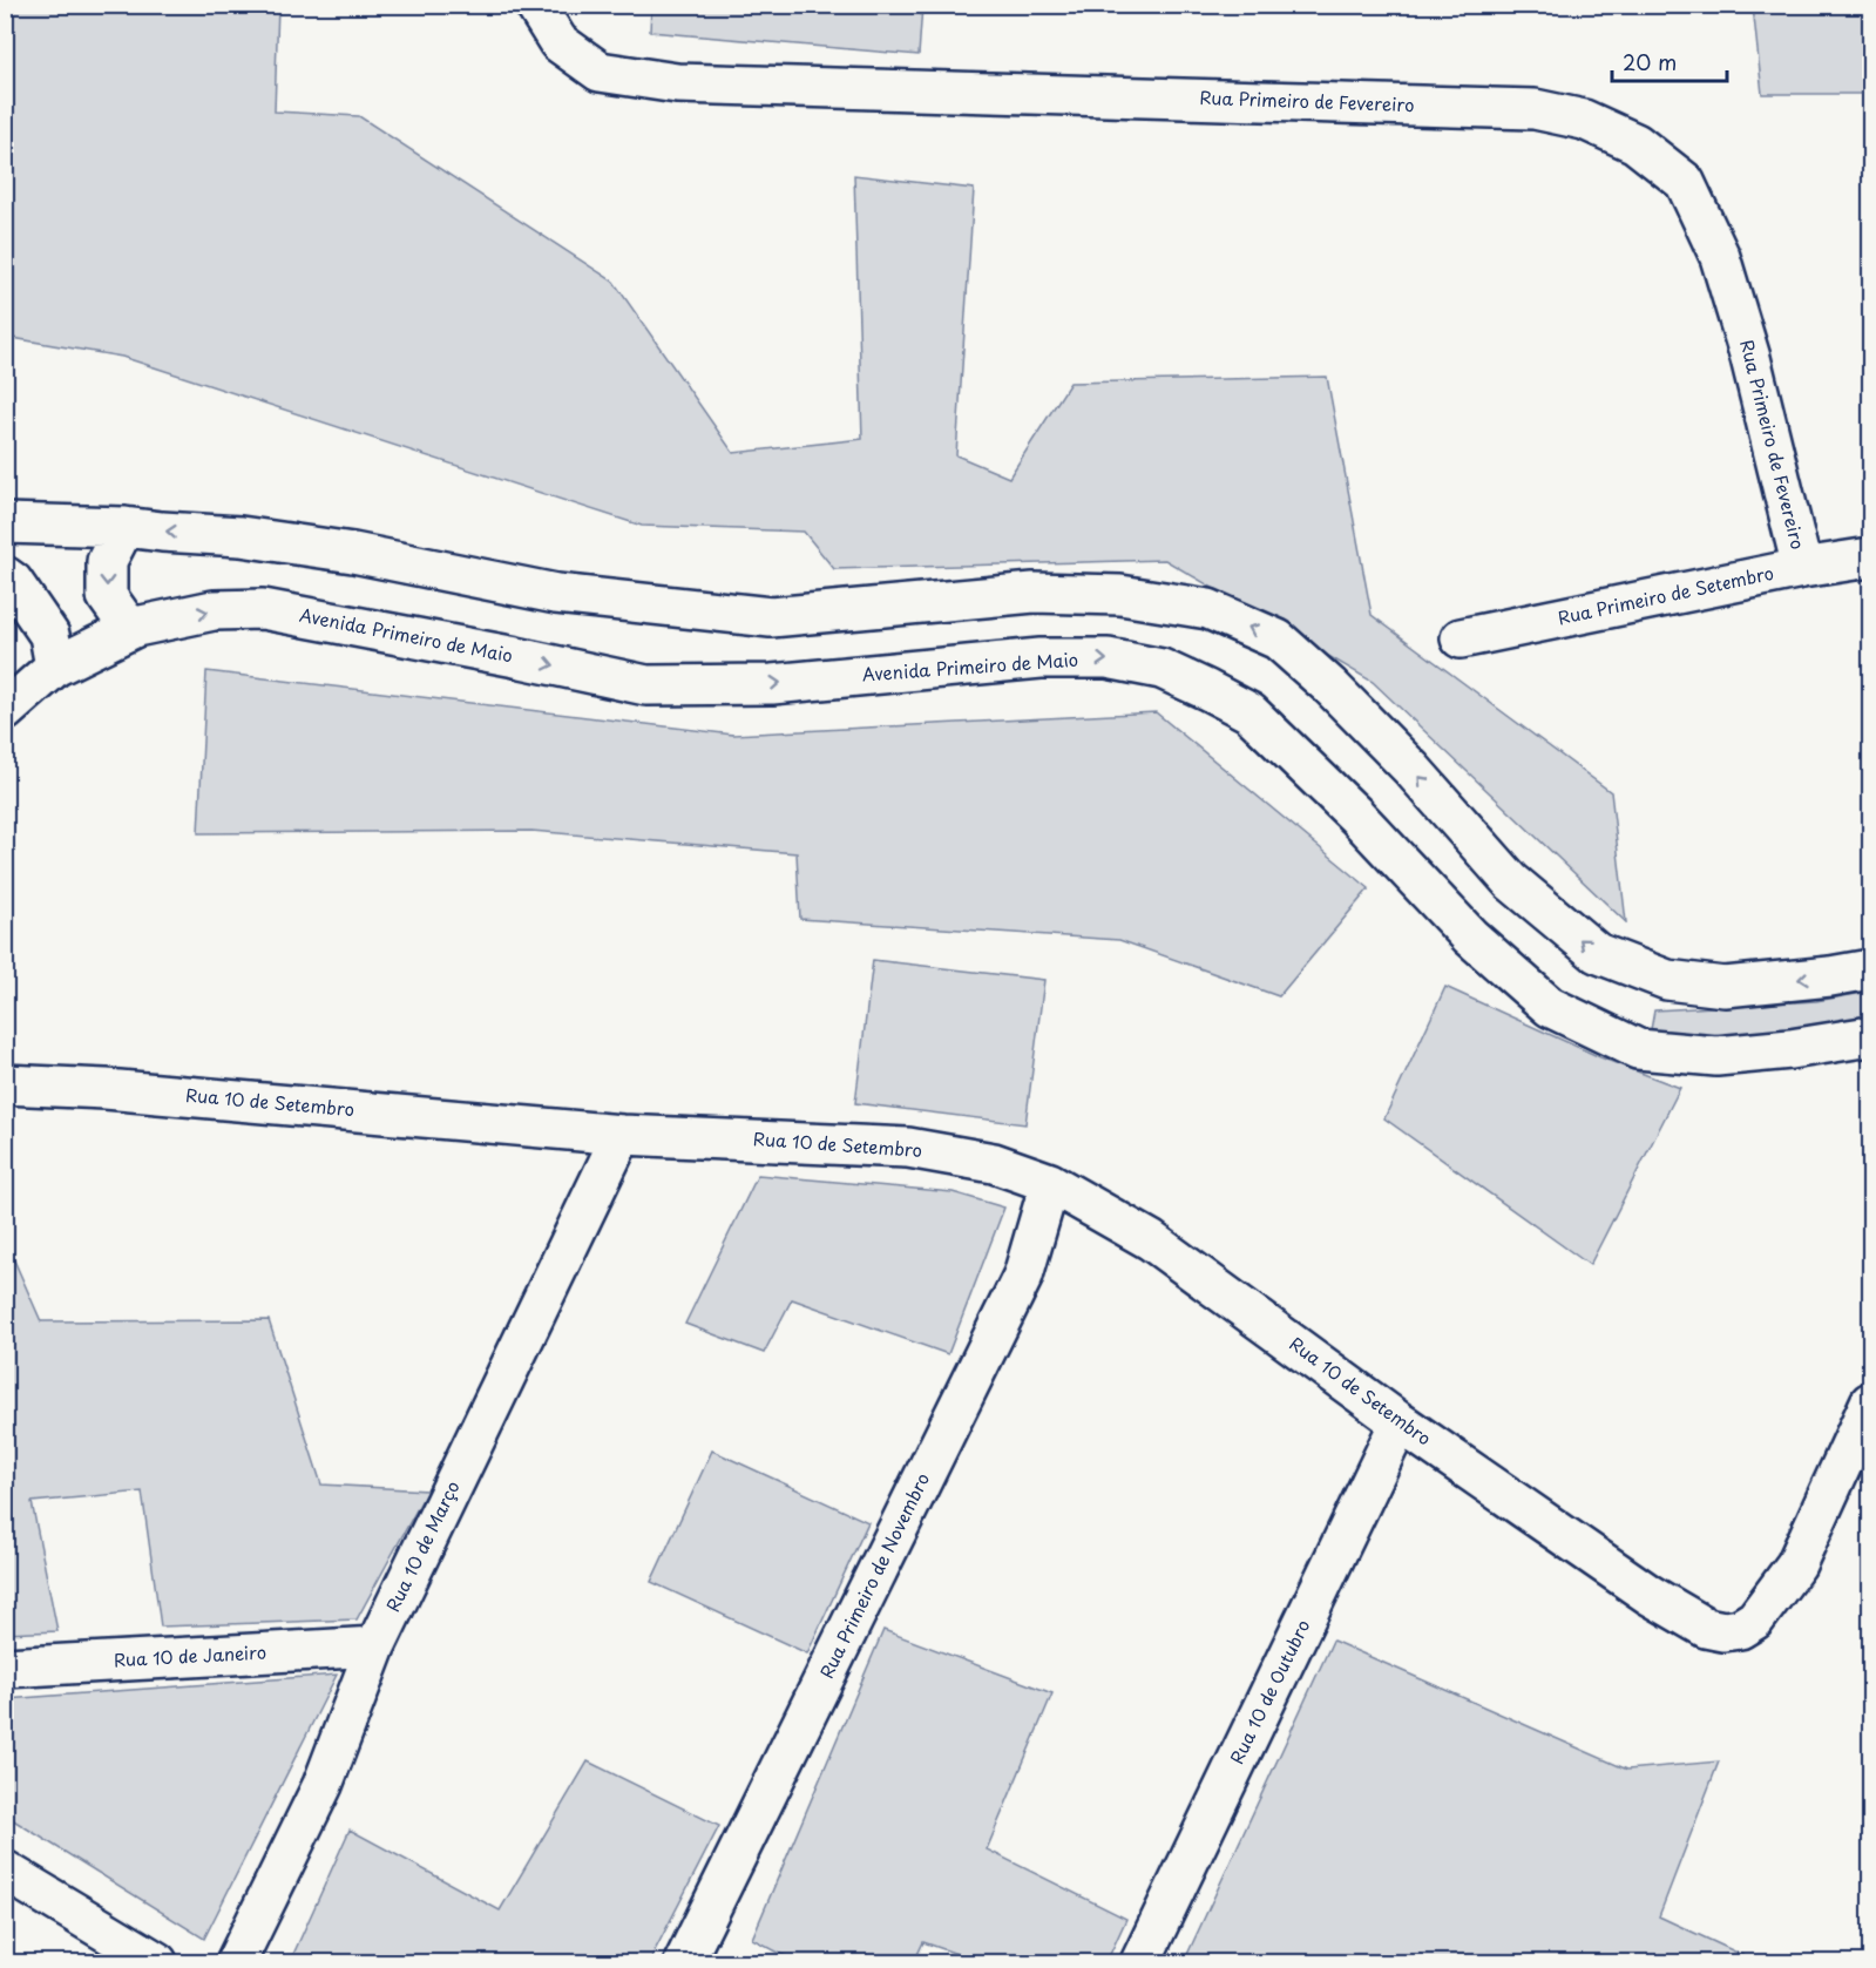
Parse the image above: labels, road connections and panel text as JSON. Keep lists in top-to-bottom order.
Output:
{
  "streets": {
    "street": [
      "Rua Primeiro de Fevereiro",
      "Rua Primeiro de Setembro",
      "Avenida Primeiro de Maio",
      "Rua 10 de Setembro",
      "Rua 10 de Março",
      "Rua Primeiro de Novembro",
      "Rua 10 de Janeiro",
      "Rua 10 de Outubro"
    ]
  },
  "crossings": [
    ["Rua Primeiro de Fevereiro", "Rua Primeiro de Setembro"],
    ["Rua 10 de Setembro", "Rua 10 de Março"],
    ["Rua 10 de Setembro", "Rua Primeiro de Novembro"],
    ["Rua 10 de Setembro", "Rua 10 de Outubro"],
    ["Rua 10 de Março", "Rua 10 de Janeiro"]
  ],
  "scale_bar": "20 m"
}
